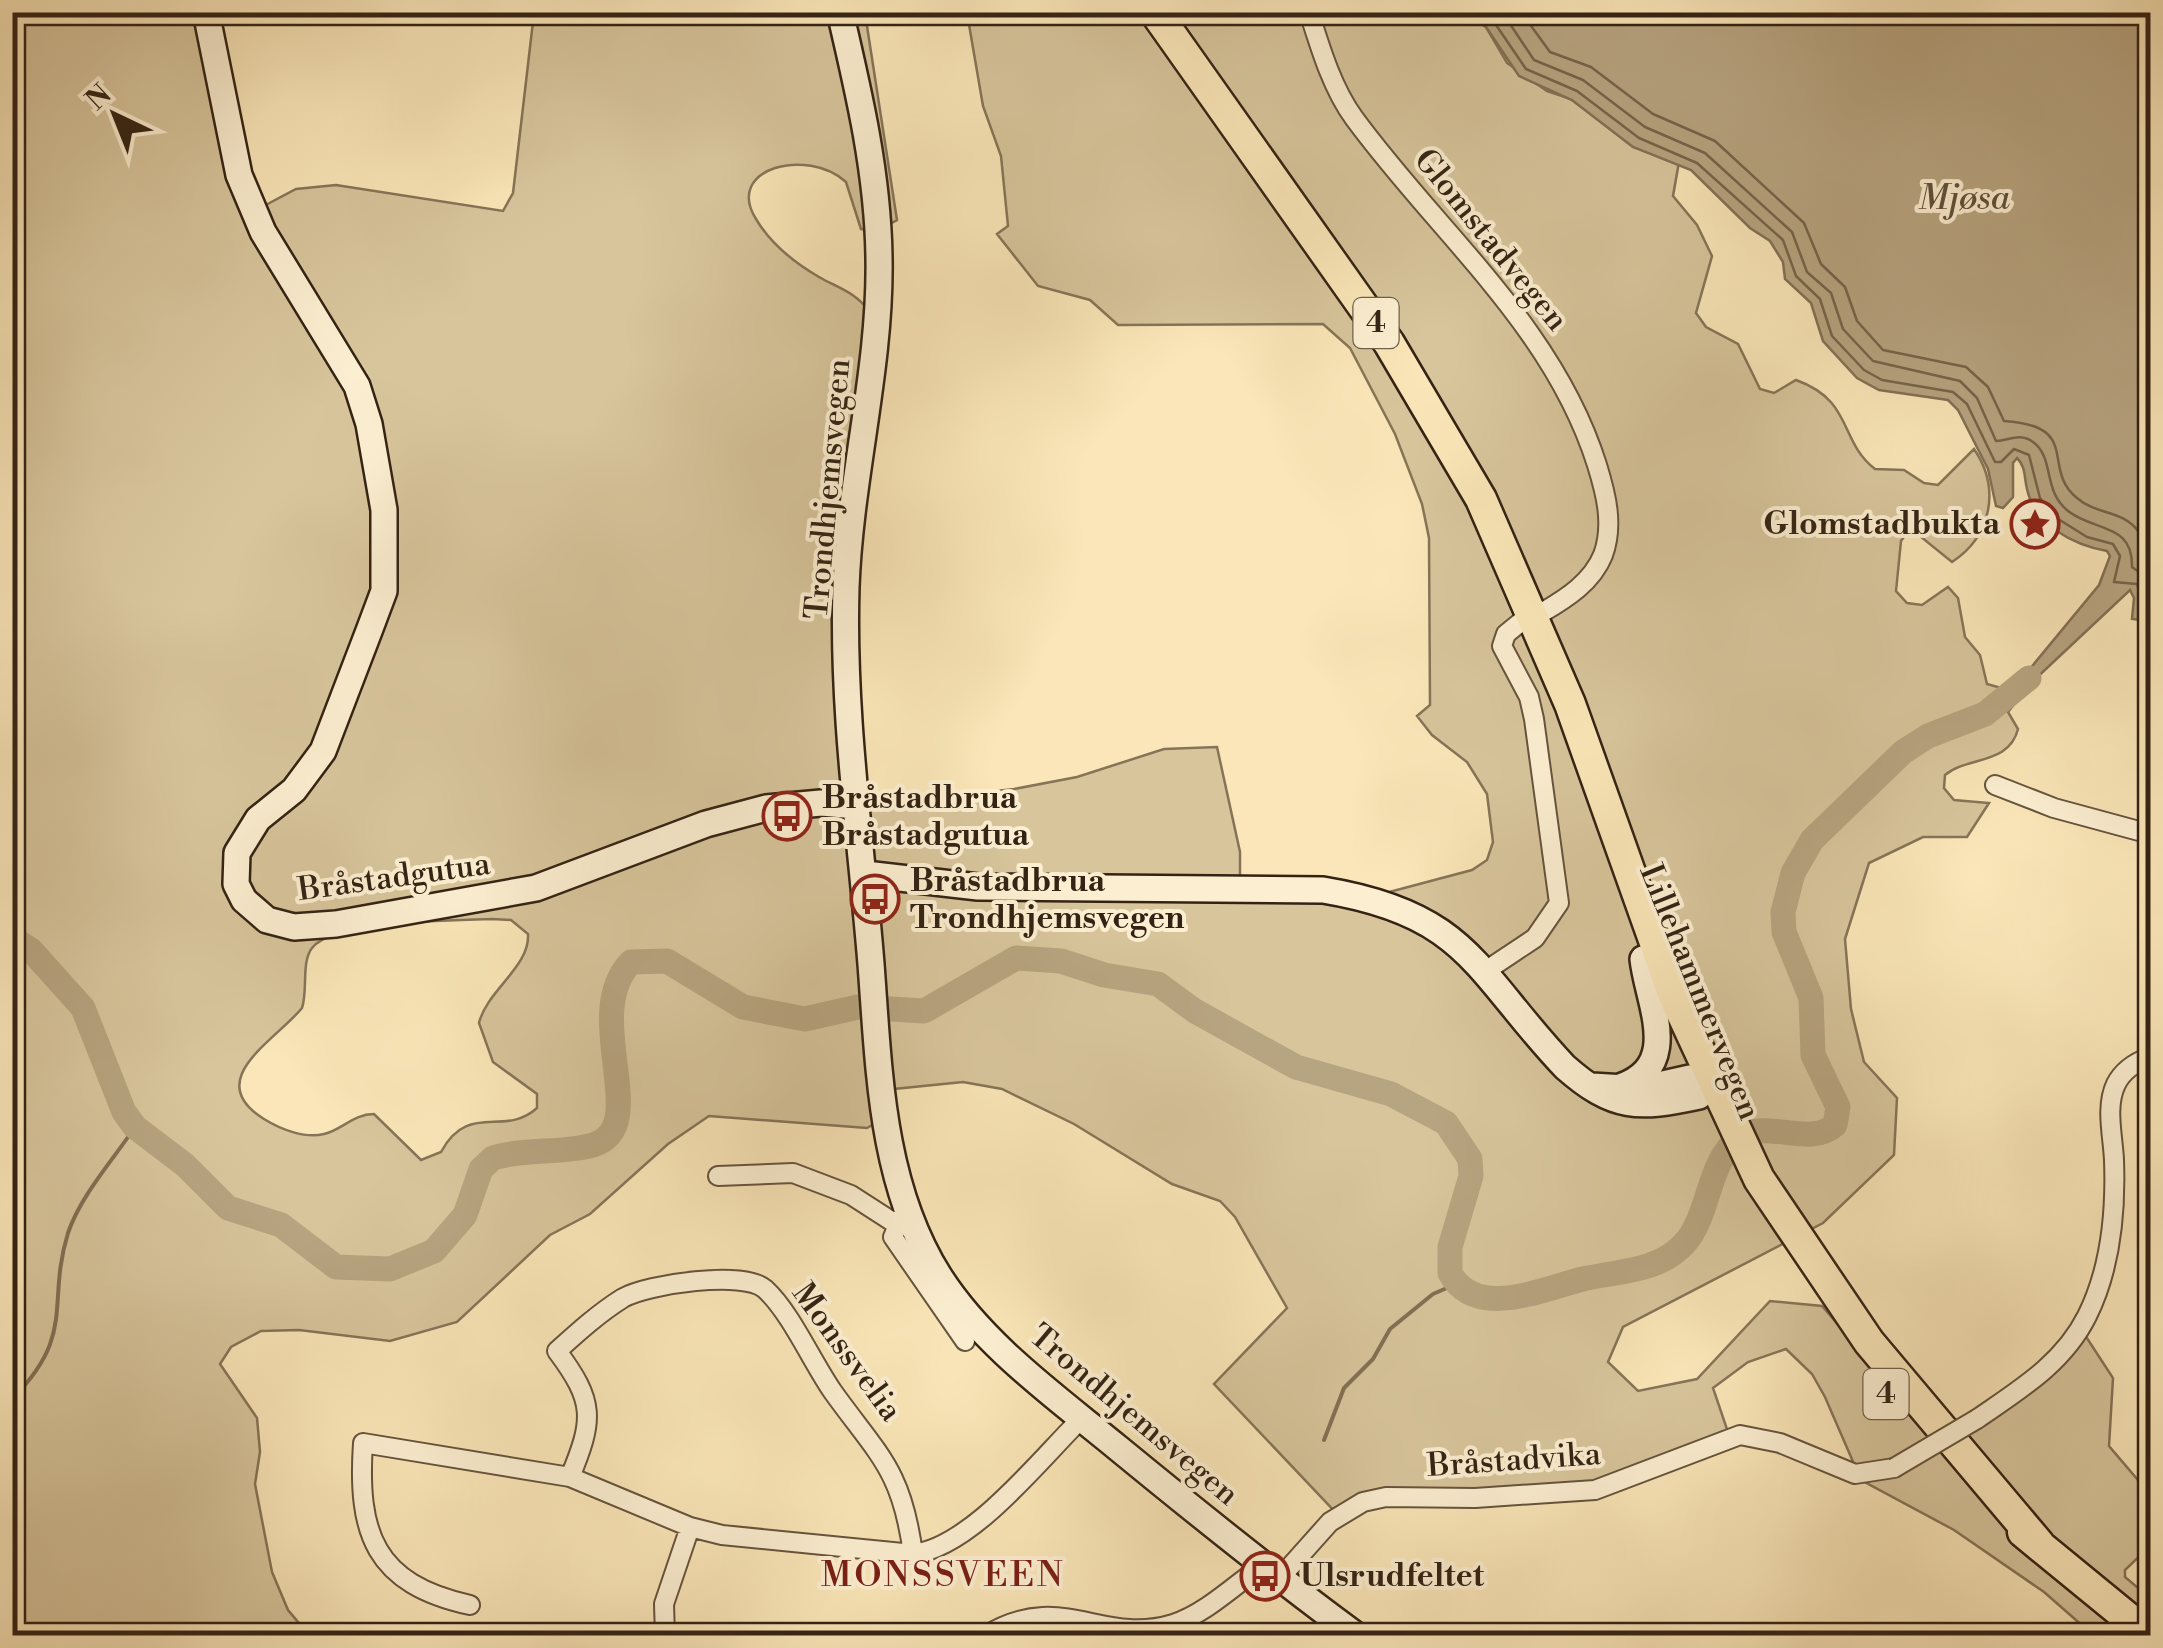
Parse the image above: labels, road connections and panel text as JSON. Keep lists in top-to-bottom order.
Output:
{
  "streets": {
    "highway": ["4", "Lillehammervegen"],
    "main road": ["Trondhjemsvegen", "Bråstadgutua"],
    "street": ["Glomstadvegen", "Monssvelia", "Bråstadvika"]
  },
  "crossings": [
    ["Trondhjemsvegen", "Bråstadgutua"],
    ["Trondhjemsvegen", "Bråstadvika"]
  ],
  "districts": ["MONSSVEEN"],
  "water": ["Mjøsa"],
  "places": {
    "place": ["Glomstadbukta"],
    "bus stop": ["Bråstadbrua Bråstadgutua", "Bråstadbrua Trondhjemsvegen", "Ulsrudfeltet"]
  },
  "north": "top left"
}
